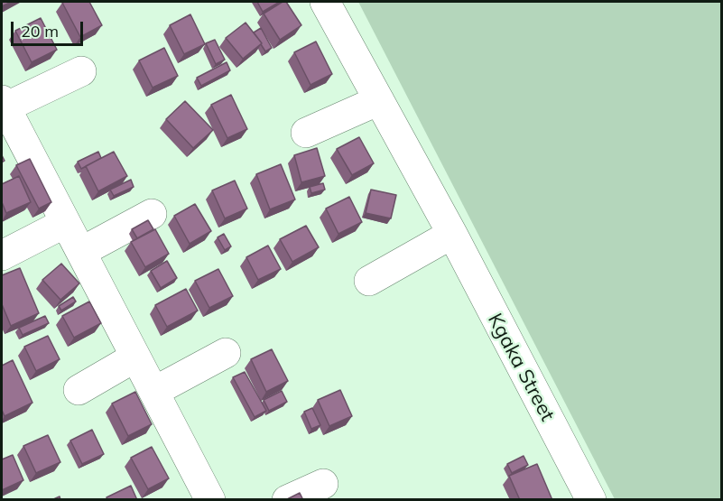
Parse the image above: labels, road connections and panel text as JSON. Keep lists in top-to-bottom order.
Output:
{
  "streets": {
    "street": ["Kgaka Street"]
  },
  "scale_bar": "20 m"
}
